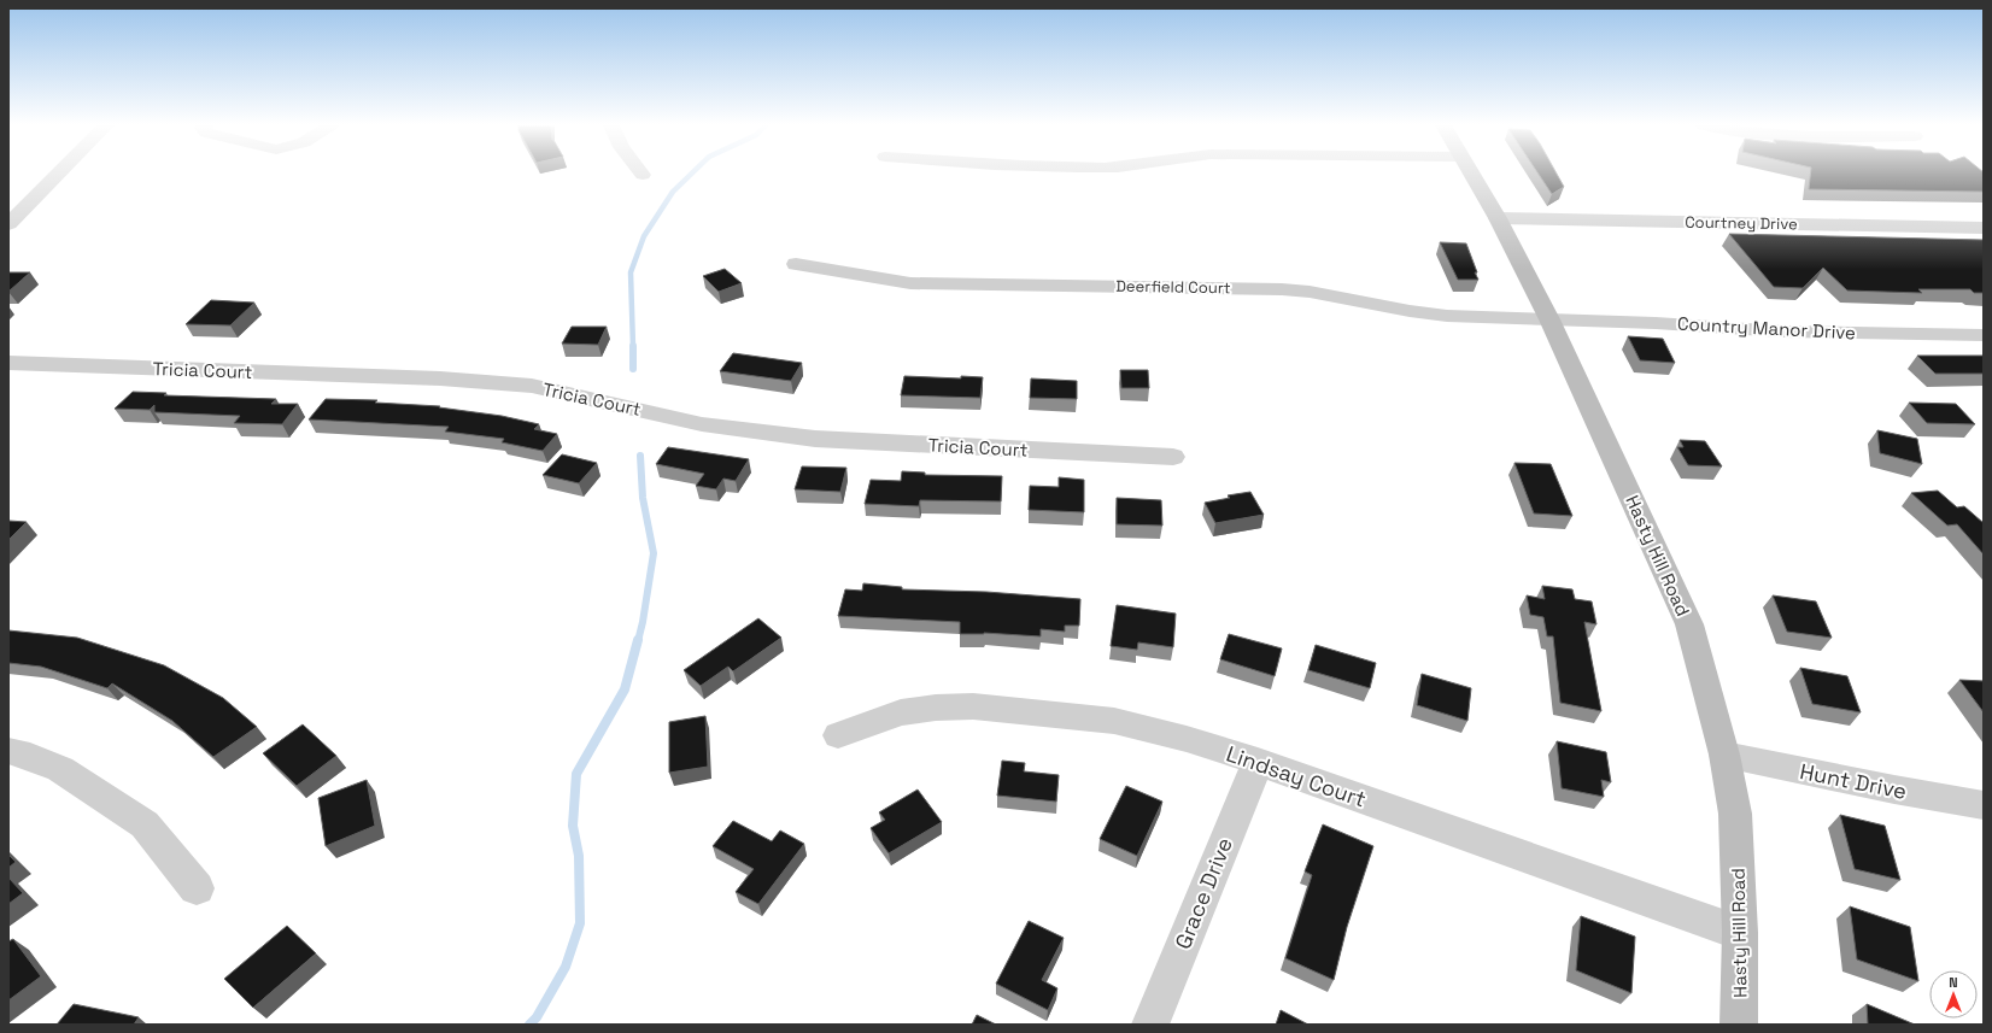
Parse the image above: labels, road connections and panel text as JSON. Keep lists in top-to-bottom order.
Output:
{
  "streets": {
    "street": [
      "Courtney Drive",
      "Deerfield Court",
      "Country Manor Drive",
      "Tricia Court",
      "Hasty Hill Road",
      "Lindsay Court",
      "Hunt Drive",
      "Grace Drive"
    ]
  },
  "crossings": [
    ["Courtney Drive", "Hasty Hill Road"],
    ["Deerfield Court", "Country Manor Drive"],
    ["Deerfield Court", "Hasty Hill Road"],
    ["Country Manor Drive", "Hasty Hill Road"],
    ["Hasty Hill Road", "Lindsay Court"],
    ["Hasty Hill Road", "Hunt Drive"],
    ["Lindsay Court", "Grace Drive"]
  ],
  "north": "top"
}
